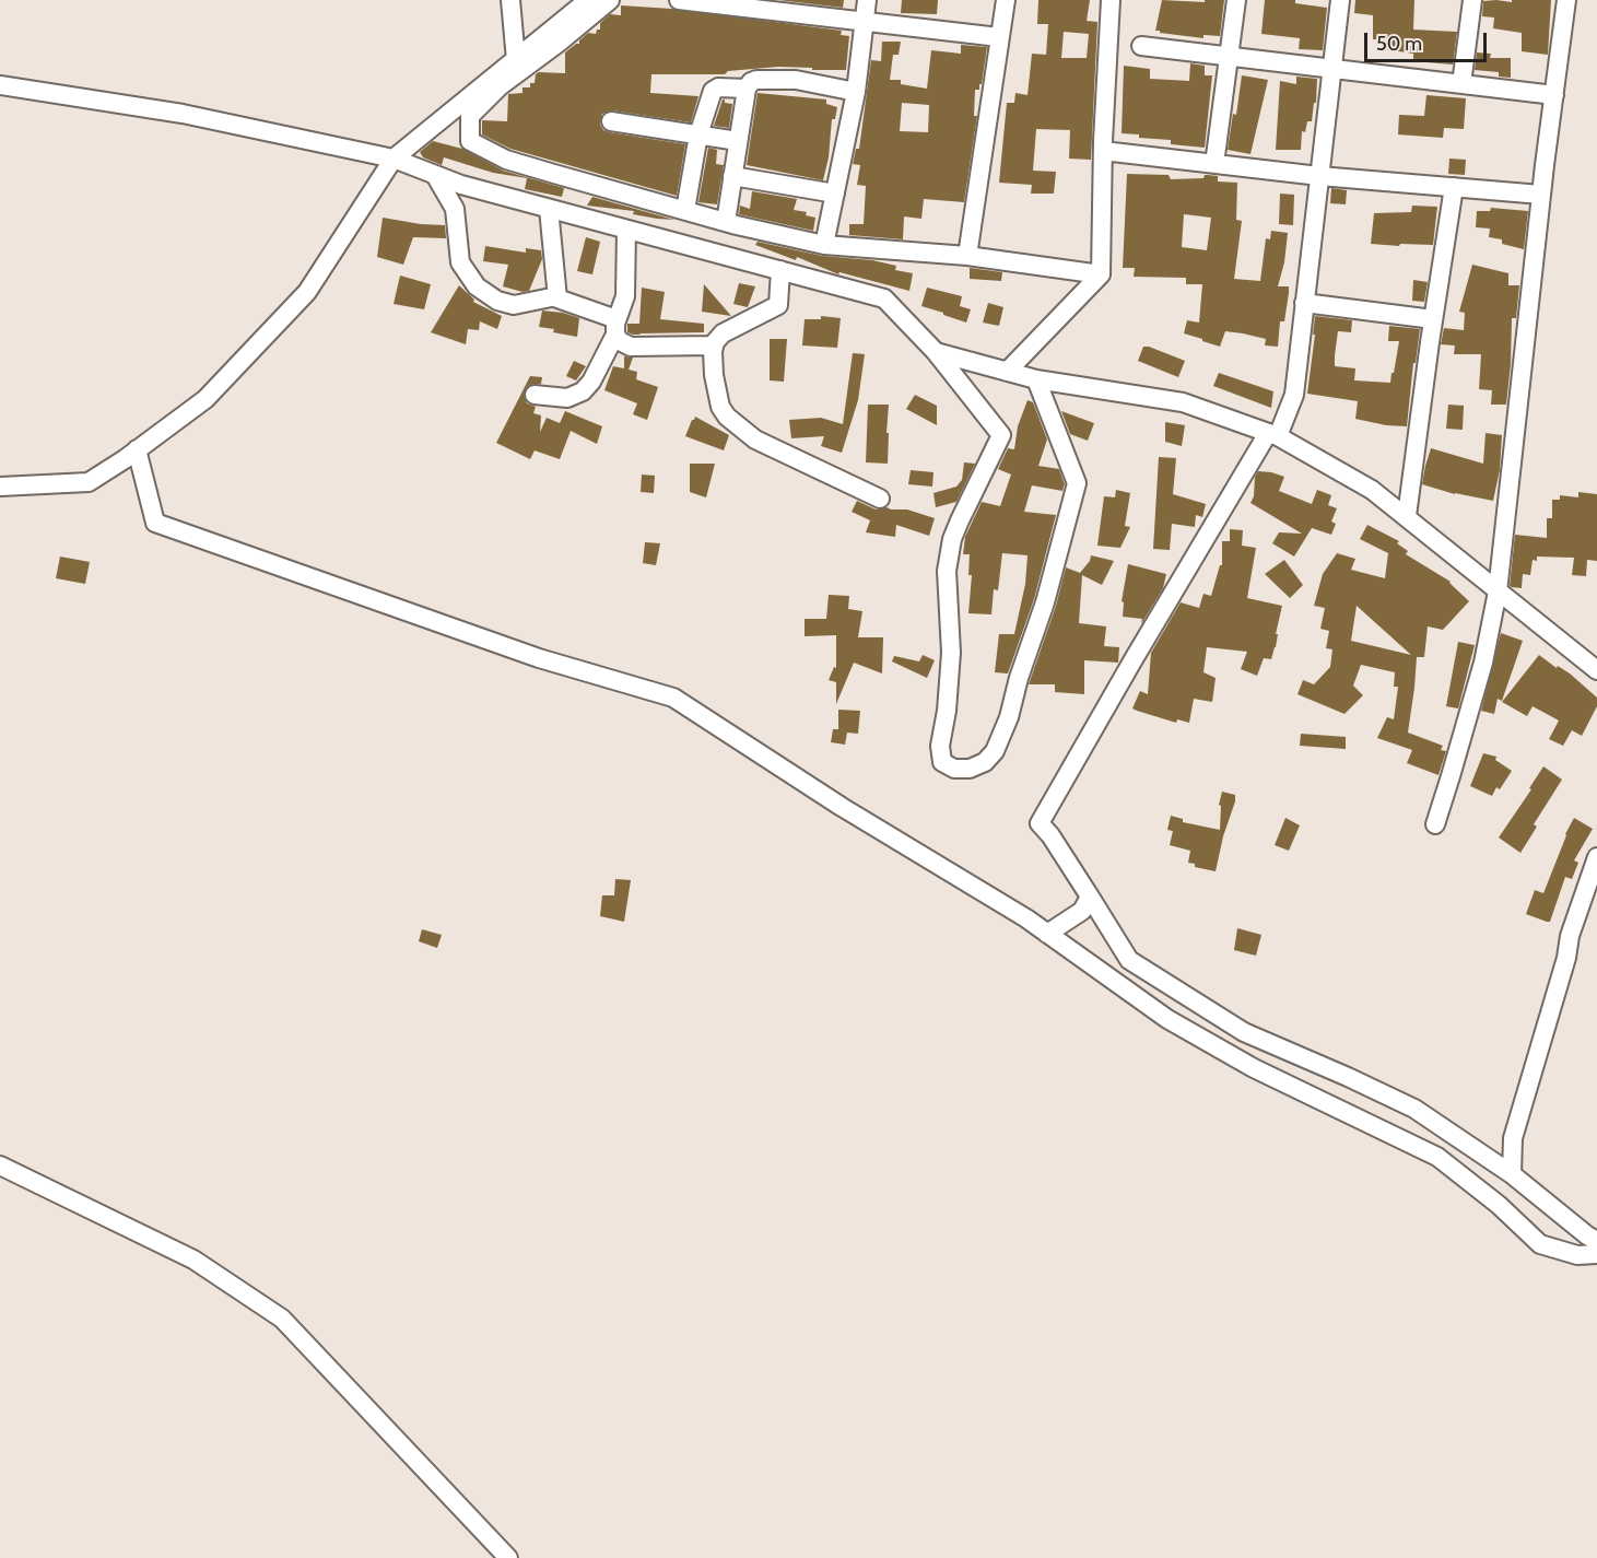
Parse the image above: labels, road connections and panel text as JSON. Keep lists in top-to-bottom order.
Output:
{
  "scale_bar": "50 m"
}
